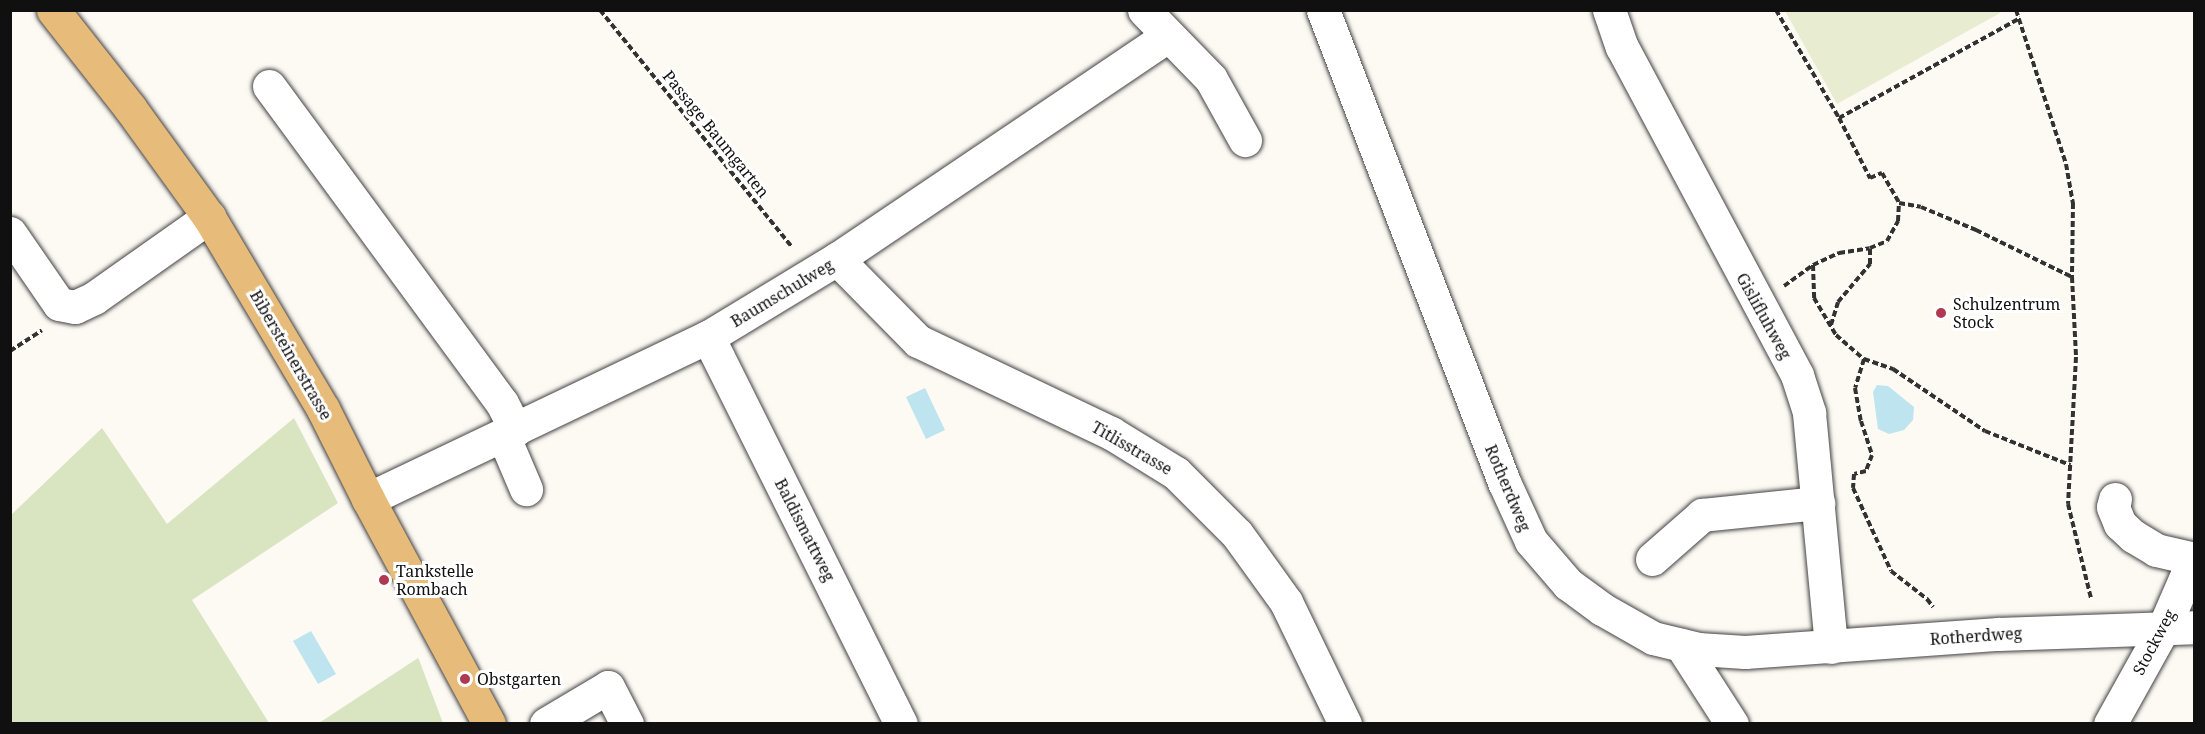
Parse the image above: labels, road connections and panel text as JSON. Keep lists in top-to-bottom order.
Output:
{
  "streets": {
    "main road": ["Bibersteinerstrasse"],
    "street": [
      "Baumschulweg",
      "Gislifluhweg",
      "Titlisstrasse",
      "Rotherdweg",
      "Baldismattweg",
      "Stockweg"
    ],
    "path": ["Passage Baumgarten"]
  },
  "crossings": [
    ["Passage Baumgarten", "Baumschulweg"],
    ["Passage Baumgarten", "Titlisstrasse"],
    ["Baumschulweg", "Bibersteinerstrasse"],
    ["Baumschulweg", "Titlisstrasse"],
    ["Baumschulweg", "Baldismattweg"],
    ["Gislifluhweg", "Rotherdweg"],
    ["Rotherdweg", "Stockweg"]
  ],
  "places": ["Schulzentrum Stock", "Tankstelle Rombach", "Obstgarten"]
}
